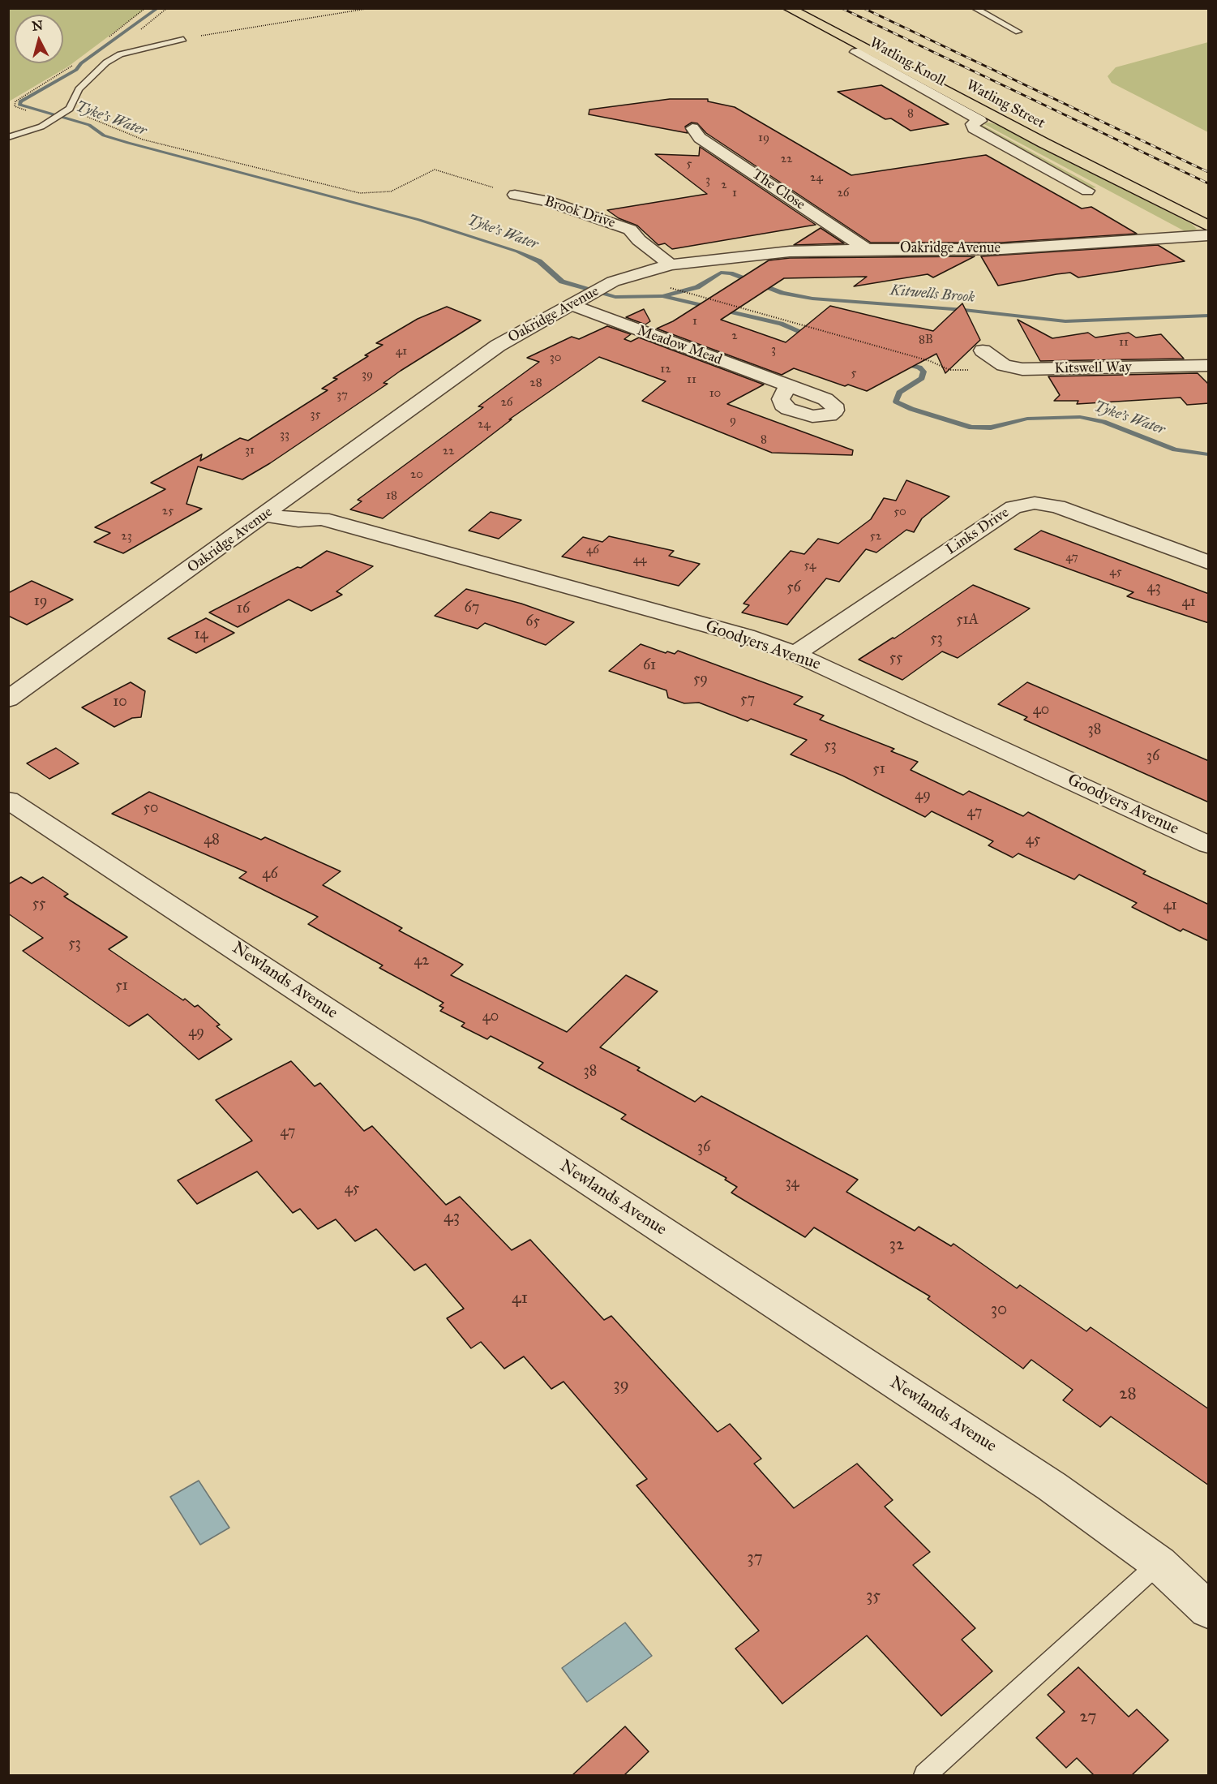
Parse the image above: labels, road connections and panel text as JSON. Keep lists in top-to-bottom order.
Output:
{
  "streets": {
    "main road": ["Watling Street"],
    "street": [
      "Watling Knoll",
      "The Close",
      "Brook Drive",
      "Oakridge Avenue",
      "Meadow Mead",
      "Kitswell Way",
      "Links Drive",
      "Goodyers Avenue",
      "Newlands Avenue"
    ]
  },
  "crossings": [
    ["Watling Knoll", "Watling Street"],
    ["The Close", "Oakridge Avenue"],
    ["Brook Drive", "Oakridge Avenue"],
    ["Oakridge Avenue", "Meadow Mead"],
    ["Oakridge Avenue", "Goodyers Avenue"],
    ["Links Drive", "Goodyers Avenue"]
  ],
  "water": ["Tyke's Water", "Kitwells Brook"],
  "house_numbers": [
    "8",
    "19",
    "22",
    "5",
    "24",
    "3",
    "2",
    "1",
    "26",
    "1",
    "2",
    "8B",
    "11",
    "3",
    "41",
    "30",
    "12",
    "5",
    "39",
    "11",
    "28",
    "10",
    "37",
    "26",
    "35",
    "9",
    "24",
    "33",
    "8",
    "31",
    "22",
    "20",
    "18",
    "25",
    "50",
    "23",
    "52",
    "46",
    "47",
    "44",
    "54",
    "45",
    "56",
    "43",
    "19",
    "41",
    "67",
    "16",
    "51A",
    "65",
    "14",
    "53",
    "55",
    "61",
    "59",
    "57",
    "10",
    "40",
    "38",
    "53",
    "36",
    "51",
    "49",
    "50",
    "47",
    "48",
    "45",
    "46",
    "55",
    "41",
    "53",
    "42",
    "51",
    "40",
    "49",
    "38",
    "47",
    "36",
    "34",
    "45",
    "43",
    "32",
    "41",
    "30",
    "39",
    "28",
    "37",
    "35",
    "27"
  ],
  "north": "top"
}
